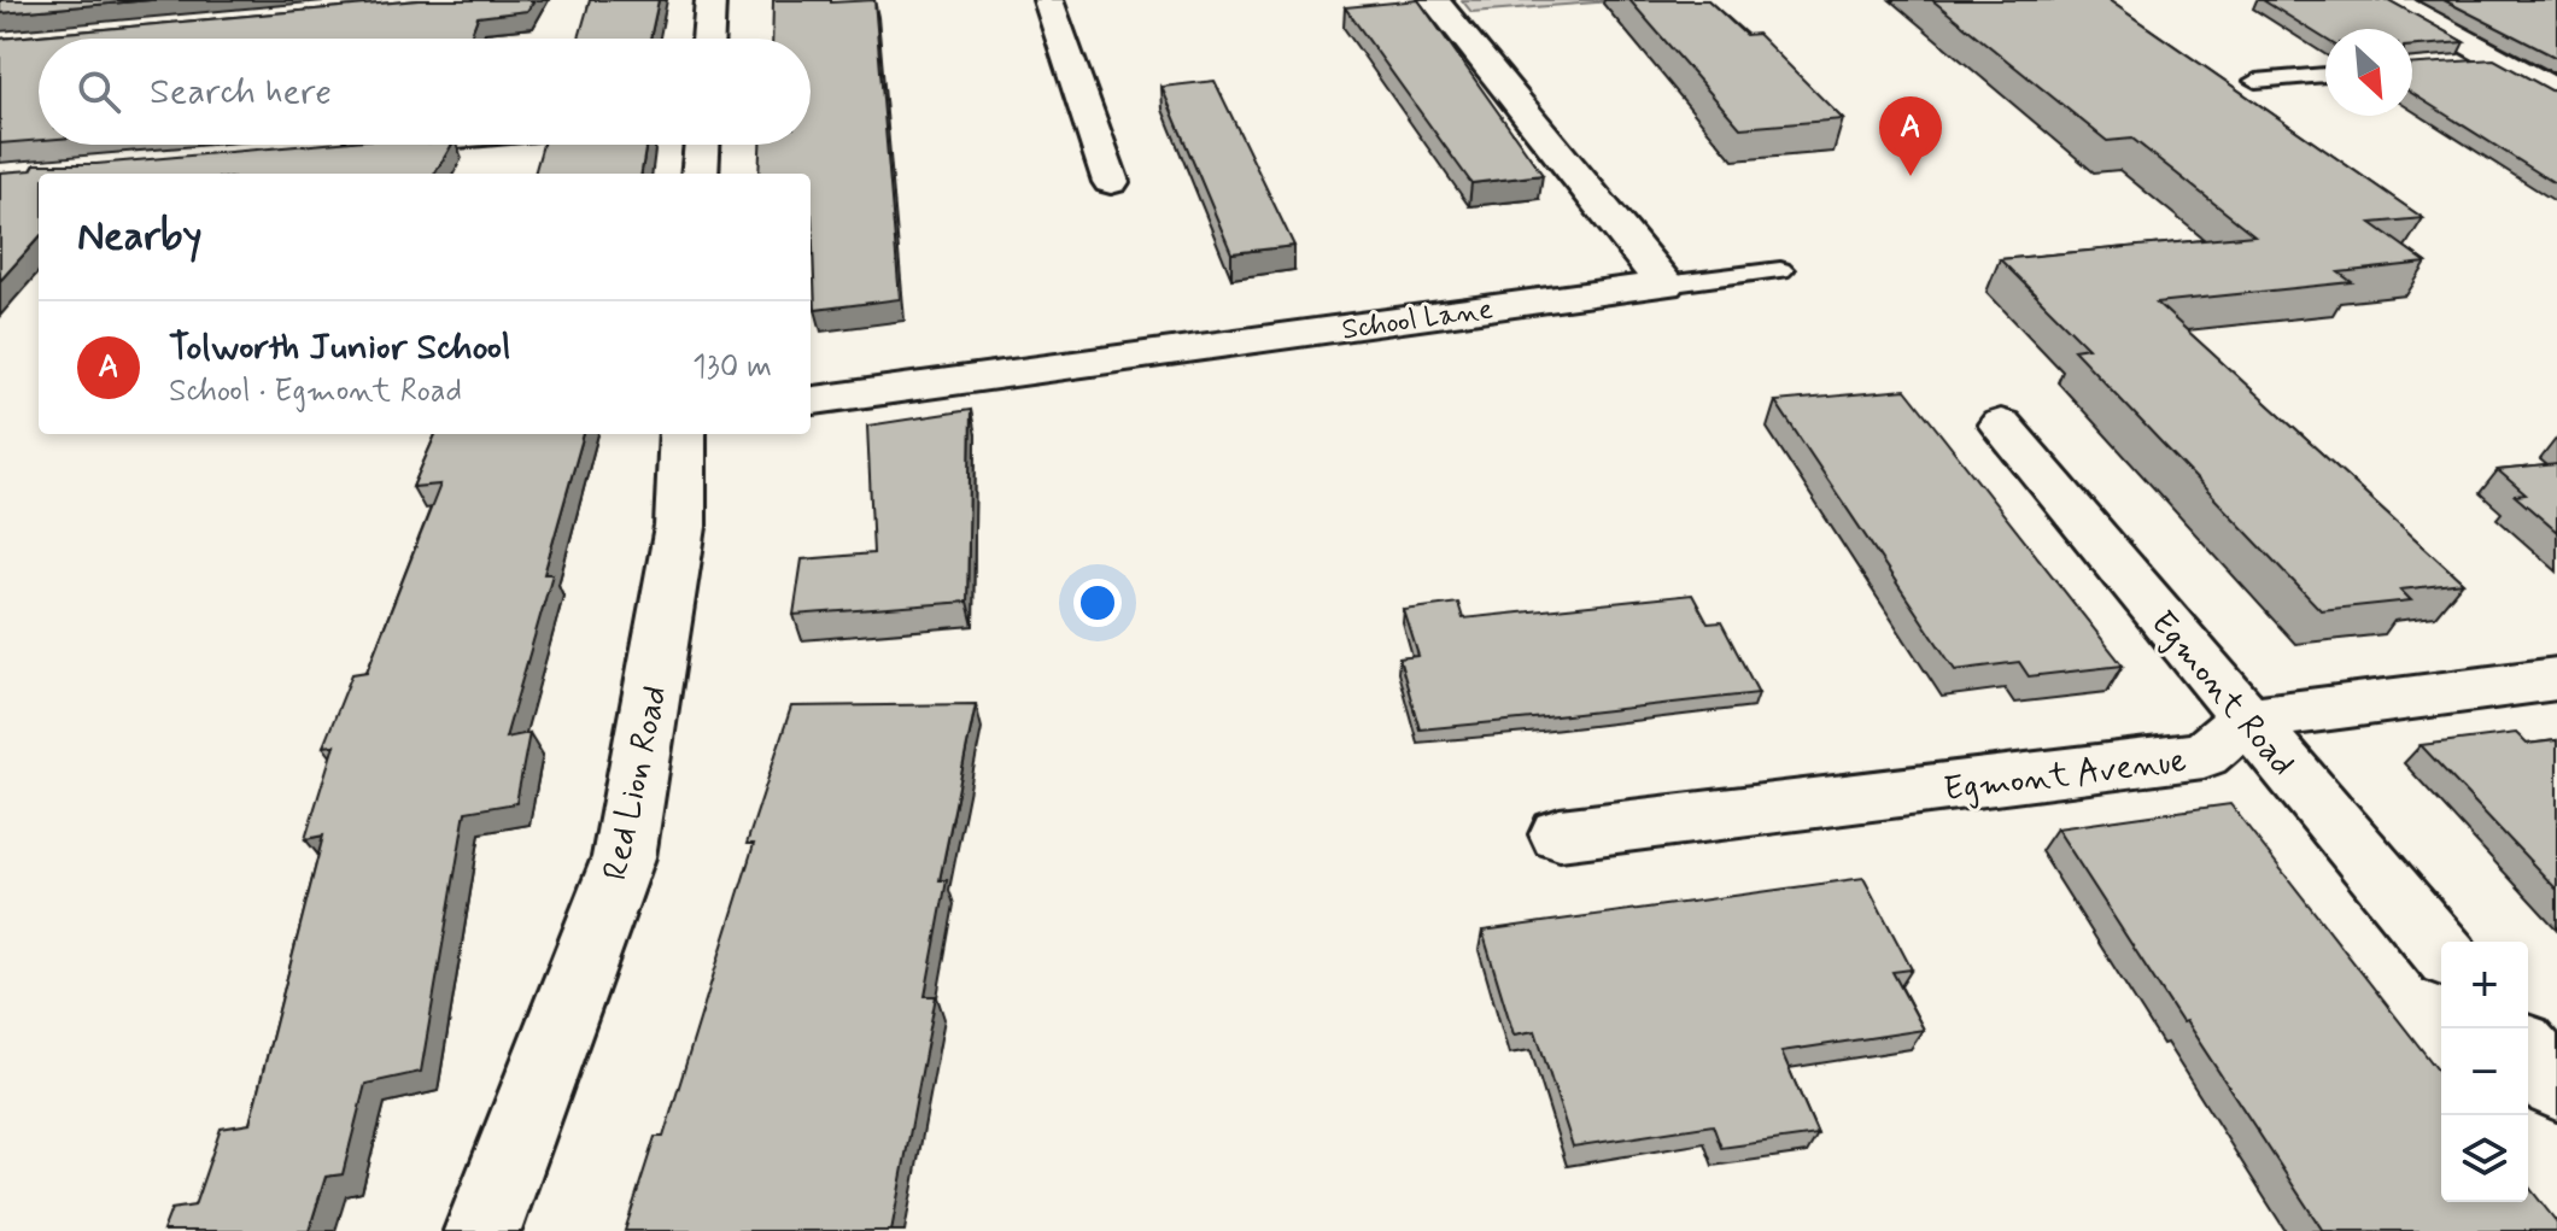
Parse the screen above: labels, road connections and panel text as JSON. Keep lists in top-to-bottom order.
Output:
{
  "streets": {
    "street": [
      "School Lane",
      "Egmont Road",
      "Egmont Avenue",
      "Red Lion Road"
    ]
  },
  "crossings": [
    ["Egmont Road", "Egmont Avenue"]
  ],
  "north": "bottom right",
  "page": {
    "search": "Search here",
    "pins": "A",
    "heading": "Nearby",
    "list": [
      {
        "mark": "A",
        "name": "Tolworth Junior School",
        "note": "School · Egmont Road",
        "value": "130 m"
      }
    ],
    "map_buttons": ["+", "−"]
  }
}
